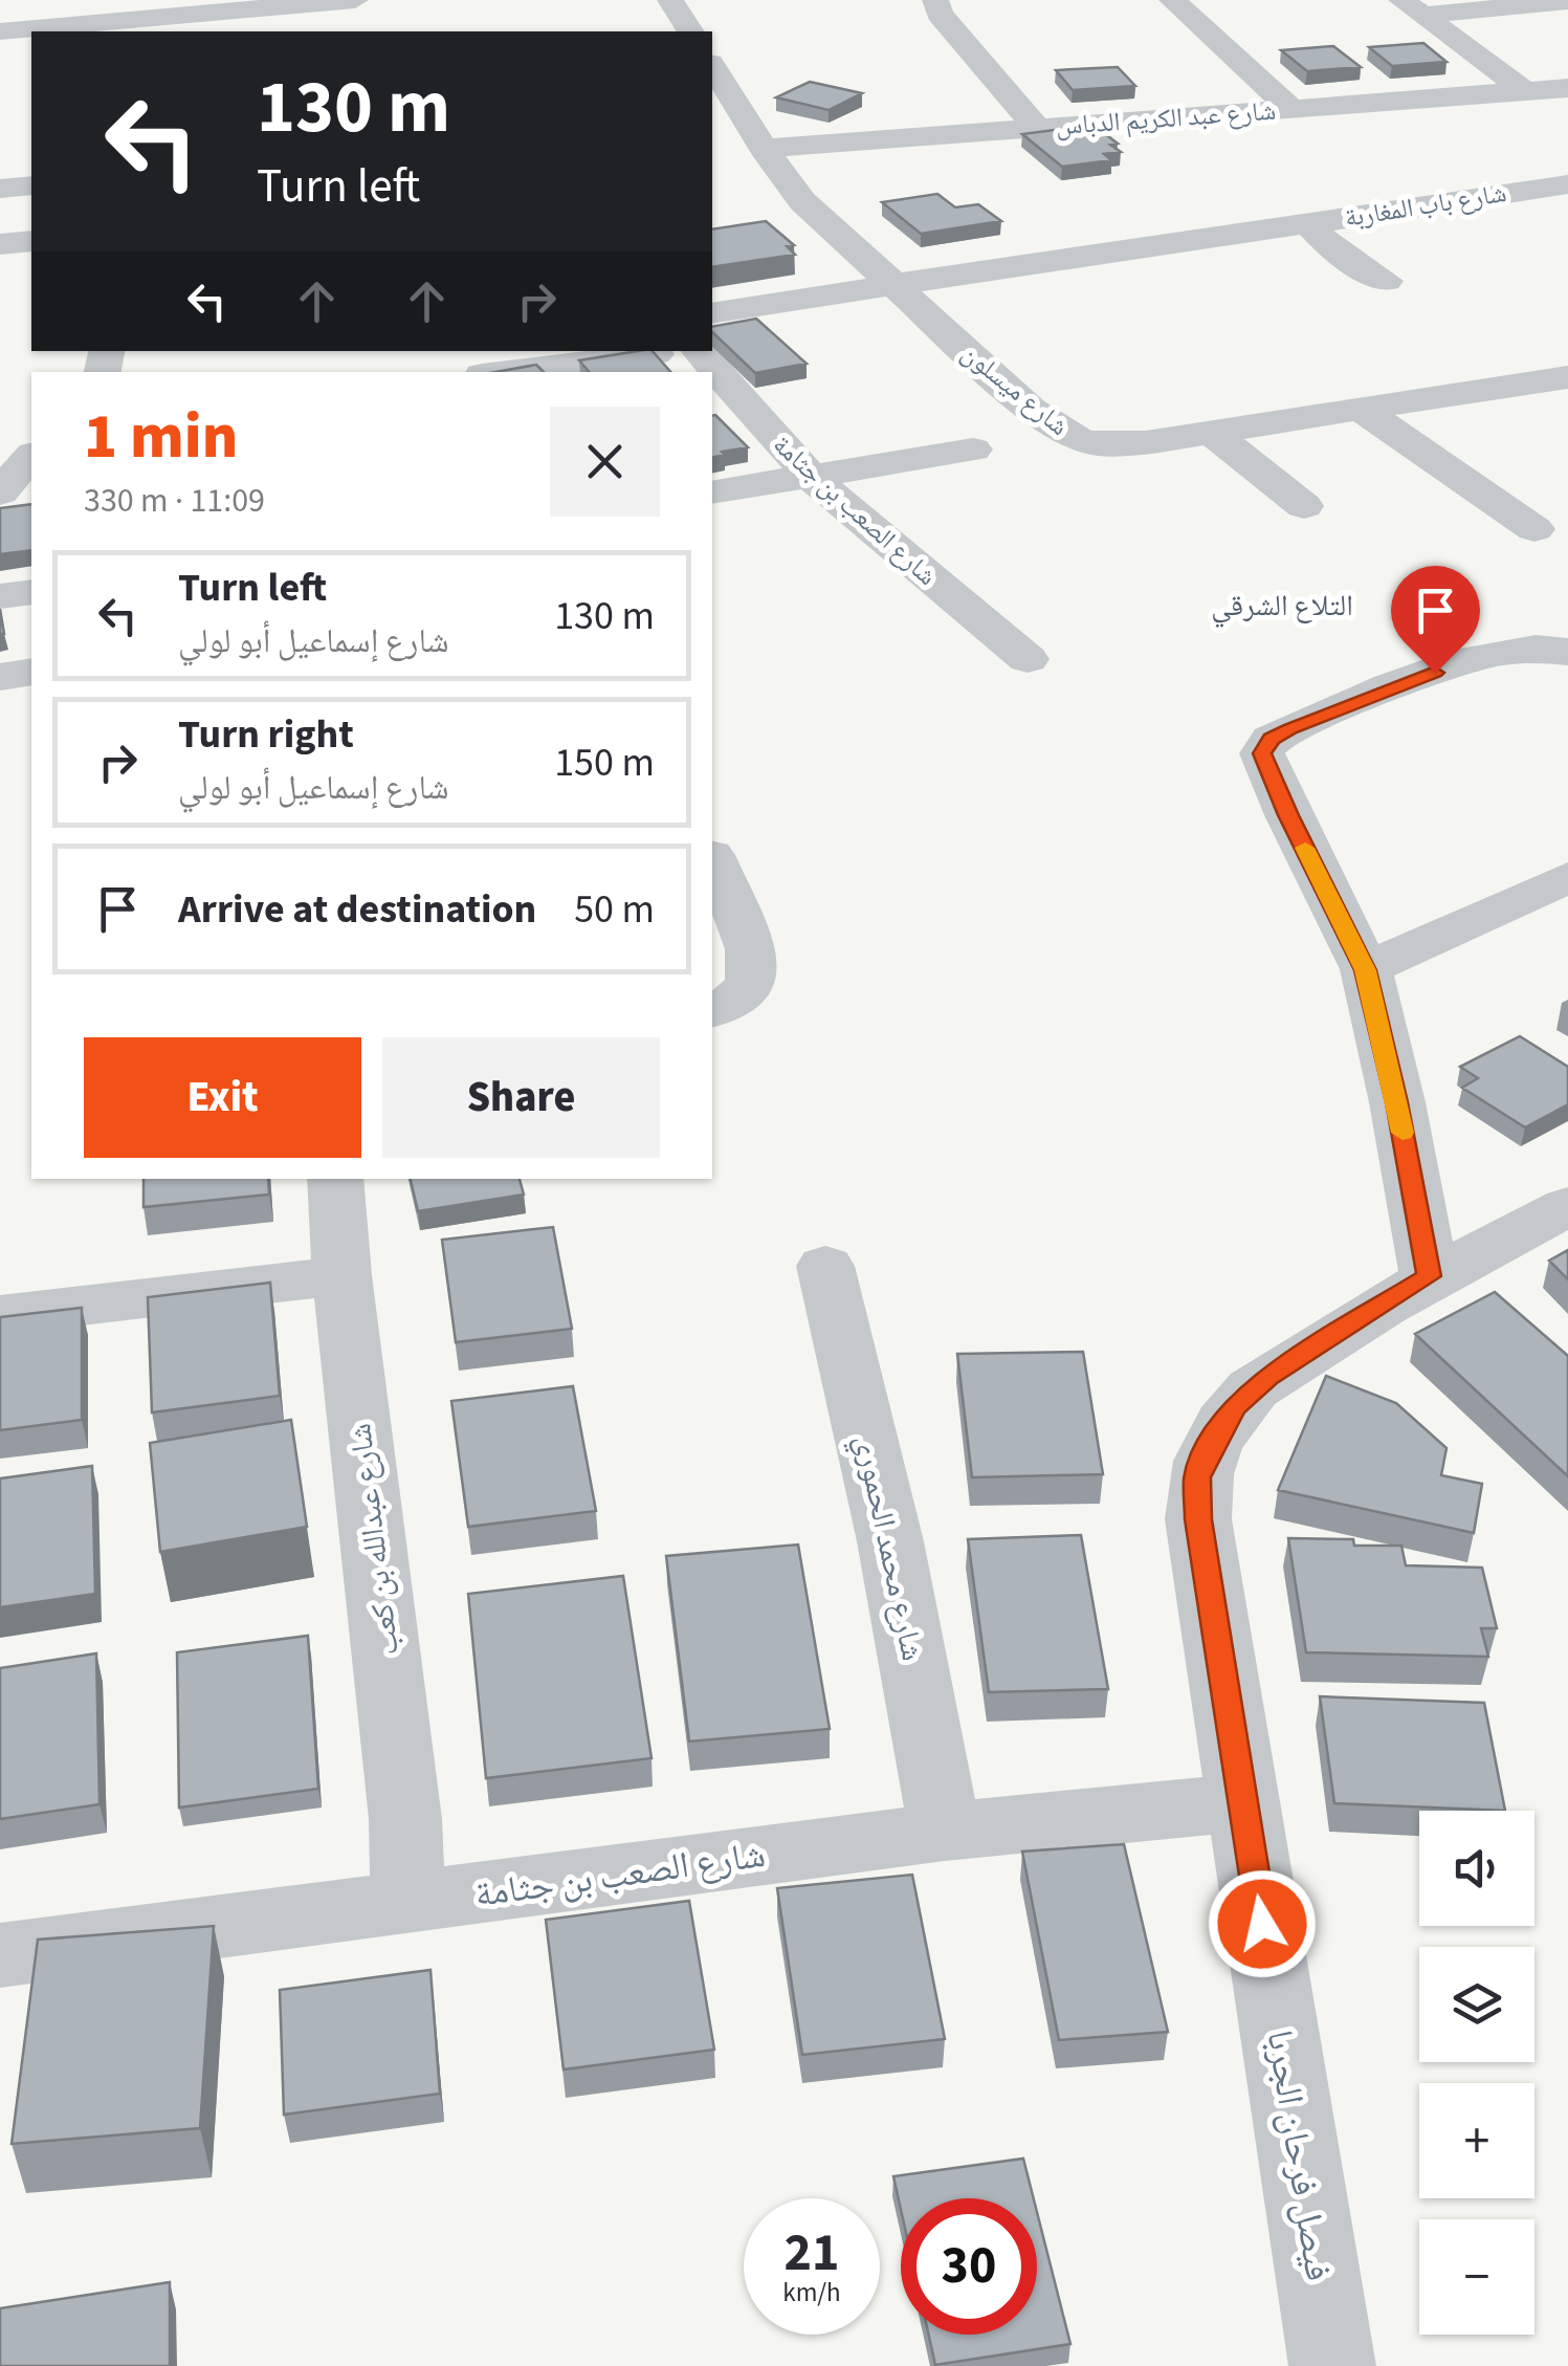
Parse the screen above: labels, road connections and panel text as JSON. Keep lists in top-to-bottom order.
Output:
{
  "streets": {
    "street": [
      "شارع عبد الكريم الدباس",
      "شارع باب المغاربة",
      "شارع ميسلون",
      "شارع الصعب بن جثامة",
      "شارع عبدالله بن كعب",
      "شارع محمد الحموري",
      "فيصل فرحان الجربا"
    ]
  },
  "crossings": [
    ["شارع عبد الكريم الدباس", "شارع ميسلون"],
    ["شارع الصعب بن جثامة", "شارع عبدالله بن كعب"],
    ["شارع الصعب بن جثامة", "شارع محمد الحموري"],
    ["شارع الصعب بن جثامة", "فيصل فرحان الجربا"]
  ],
  "districts": ["التلاع الشرقي"],
  "page": {
    "turn": ["130 m", "Turn left"],
    "heading": ["1 min", "330 m · 11:09"],
    "list": [
      {
        "name": "Turn left",
        "note": "شارع إسماعيل أبو لولي",
        "value": "130 m"
      },
      {
        "name": "Turn right",
        "note": "شارع إسماعيل أبو لولي",
        "value": "150 m"
      },
      {
        "name": "Arrive at destination",
        "value": "50 m"
      }
    ],
    "buttons": ["Exit", "Share"],
    "map_buttons": ["+", "−"],
    "speed": "21 km/h",
    "limit": "30"
  }
}
